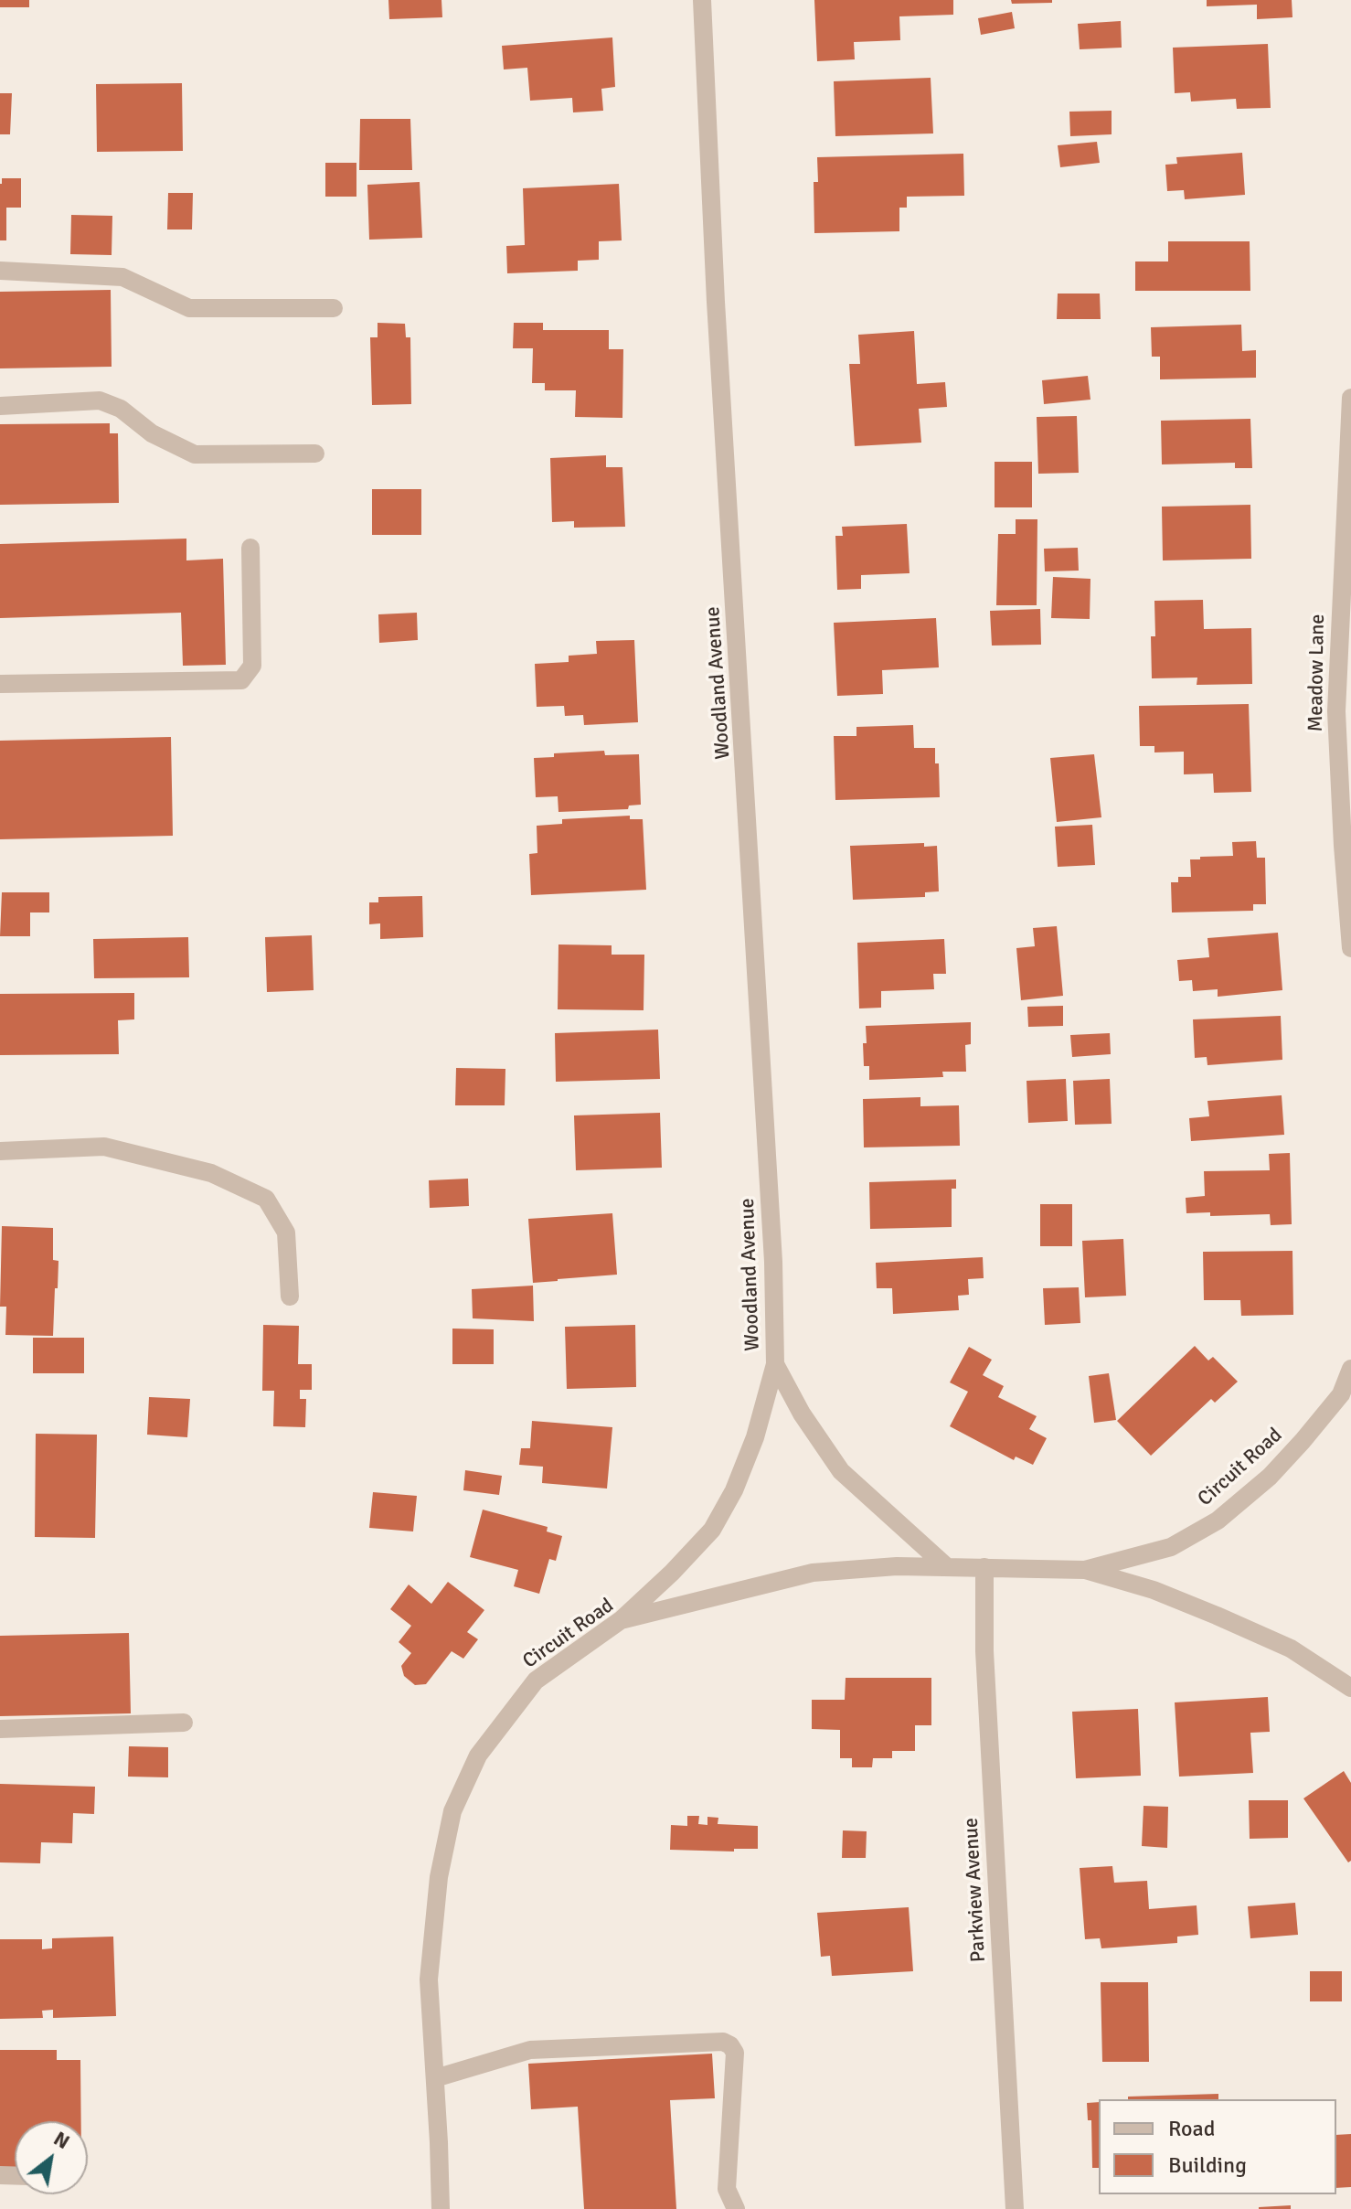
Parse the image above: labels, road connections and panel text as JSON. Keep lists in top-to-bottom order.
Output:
{
  "streets": {
    "street": [
      "Meadow Lane",
      "Woodland Avenue",
      "Circuit Road",
      "Parkview Avenue"
    ]
  },
  "crossings": [
    ["Woodland Avenue", "Circuit Road"],
    ["Circuit Road", "Parkview Avenue"]
  ],
  "legend": ["Road", "Building"],
  "north": "top right"
}
